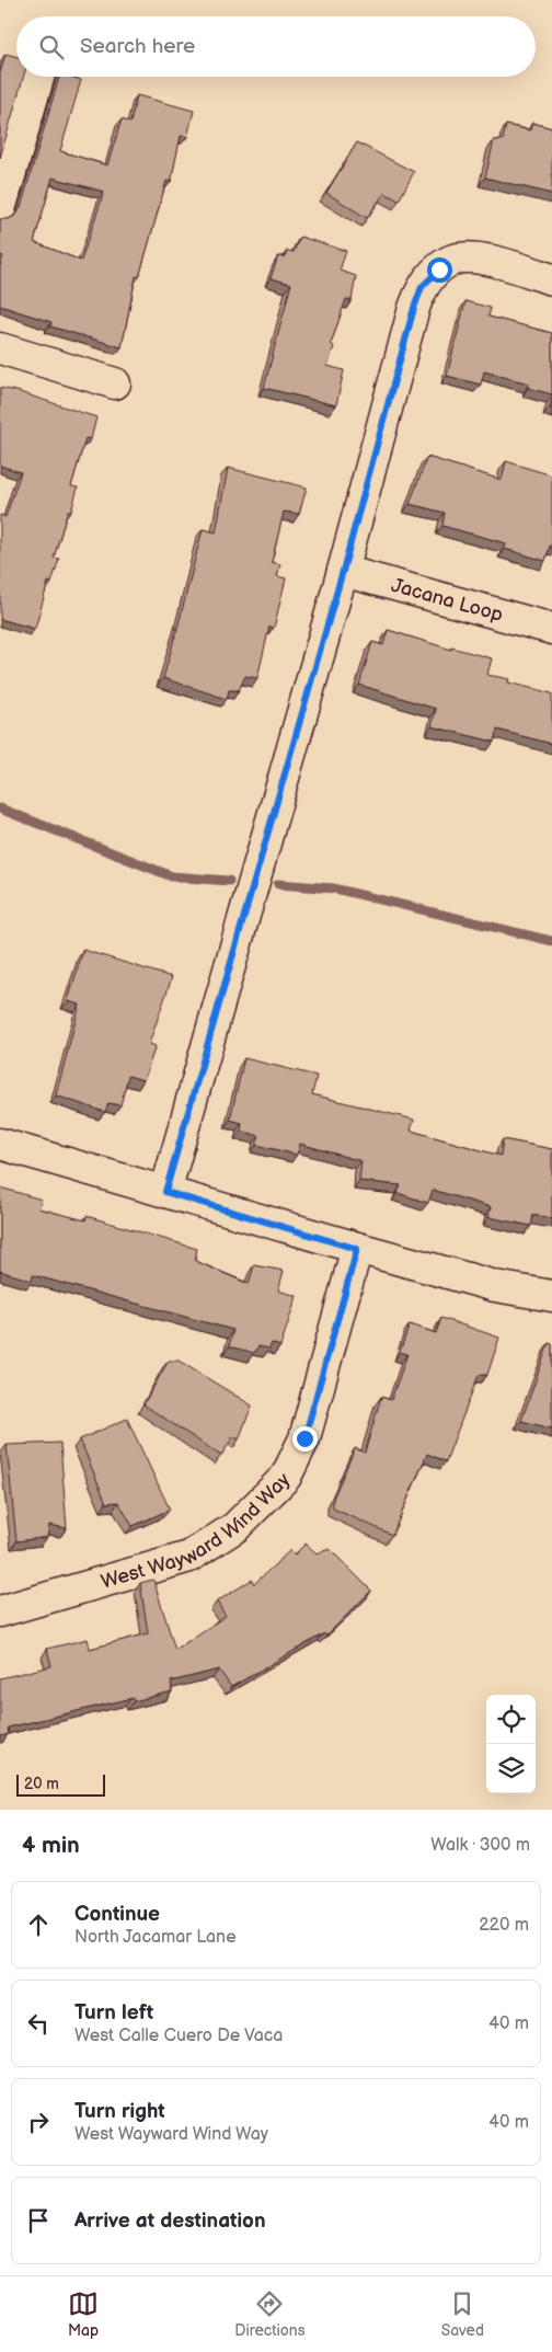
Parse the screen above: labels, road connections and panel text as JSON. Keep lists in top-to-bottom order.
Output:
{
  "streets": {
    "street": ["Jacana Loop", "West Wayward Wind Way"]
  },
  "scale_bar": "20 m",
  "page": {
    "search": "Search here",
    "scale": "20 m",
    "heading": ["4 min", "Walk · 300 m"],
    "list": [
      ["Continue", "North Jacamar Lane", "220 m"],
      ["Turn left", "West Calle Cuero De Vaca", "40 m"],
      ["Turn right", "West Wayward Wind Way", "40 m"],
      "Arrive at destination"
    ],
    "nav": ["Map", "Directions", "Saved"]
  }
}
